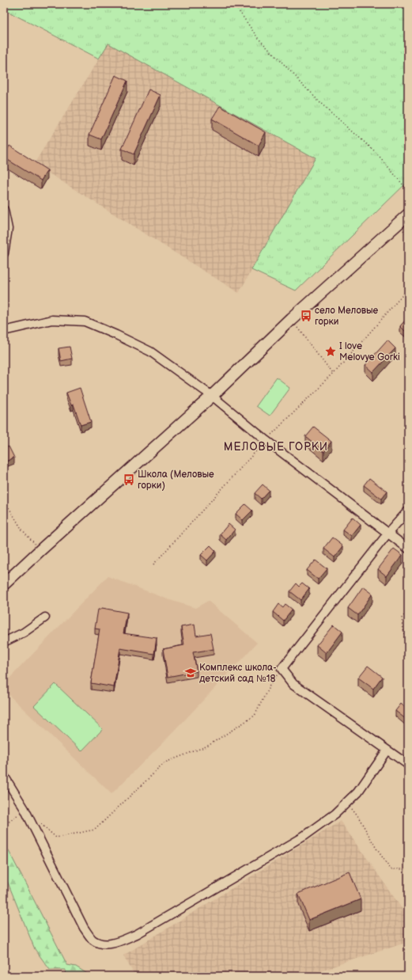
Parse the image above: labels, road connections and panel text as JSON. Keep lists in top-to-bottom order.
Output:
{
  "districts": ["МЕЛОВЫЕ ГОРКИ"],
  "places": {
    "bus stop": ["село Меловые горки", "Школа (Меловые горки)"],
    "place": ["I love Melovye Gorki"],
    "school or university": ["Комплекс школа- детский сад №18"]
  }
}
